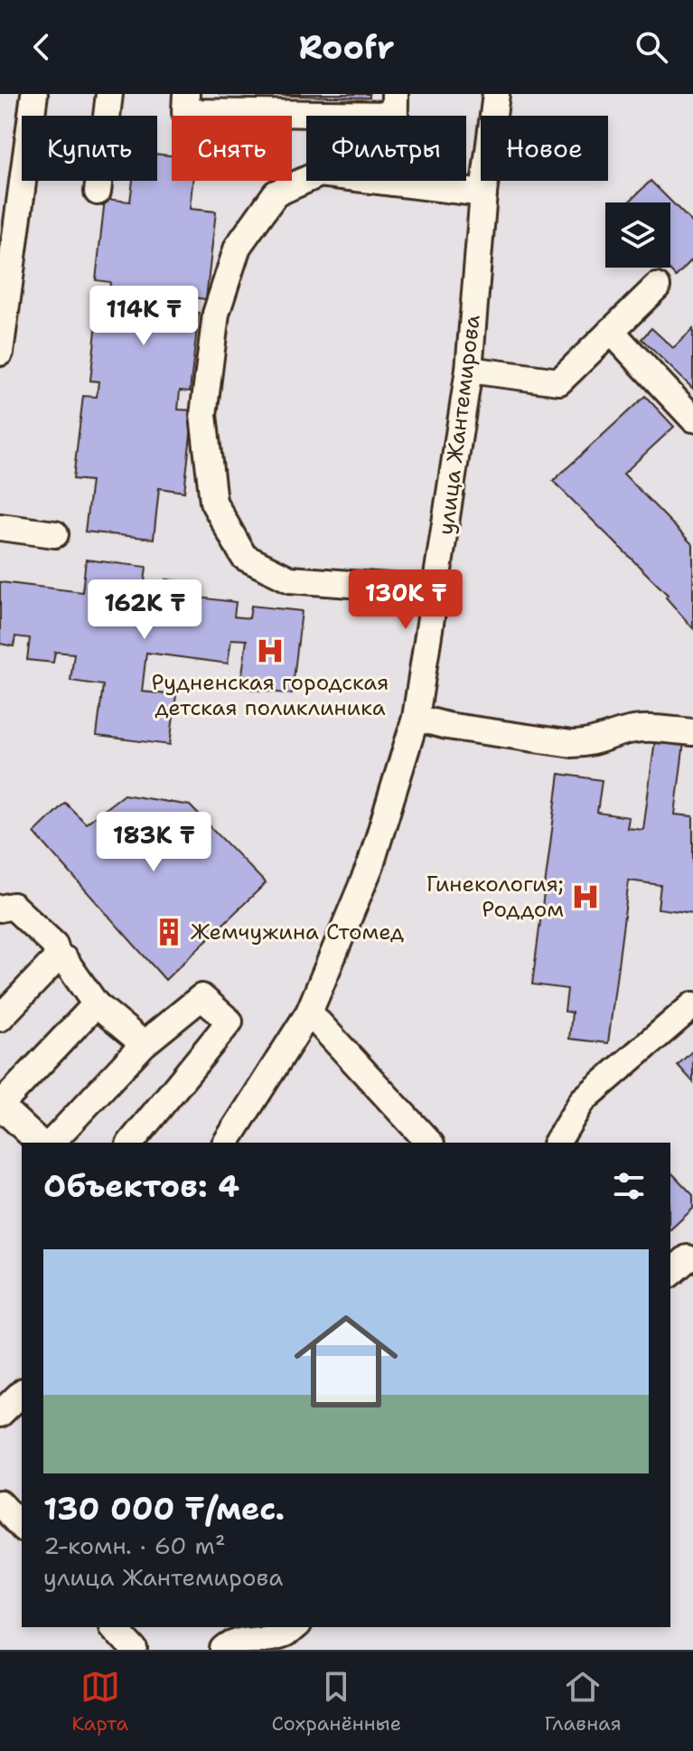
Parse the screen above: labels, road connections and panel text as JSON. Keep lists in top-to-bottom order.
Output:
{
  "streets": {
    "street": ["улица Жантемирова"]
  },
  "places": {
    "hospital": ["Рудненская городская детская поликлиника", "Гинекология; Роддом"],
    "building": ["Жемчужина Стомед"]
  },
  "page": {
    "header": "Roofr",
    "chip": [
      "Купить",
      "Снять",
      "Фильтры",
      "Новое"
    ],
    "price": [
      "114K ₸",
      "130K ₸",
      "162K ₸",
      "183K ₸"
    ],
    "heading": "Объектов: 4",
    "list": [
      {
        "name": "130 000 ₸/мес.",
        "note": "2-комн. · 60 m² · улица Жантемирова"
      }
    ],
    "tabs": ["Карта", "Сохранённые", "Главная"]
  }
}
